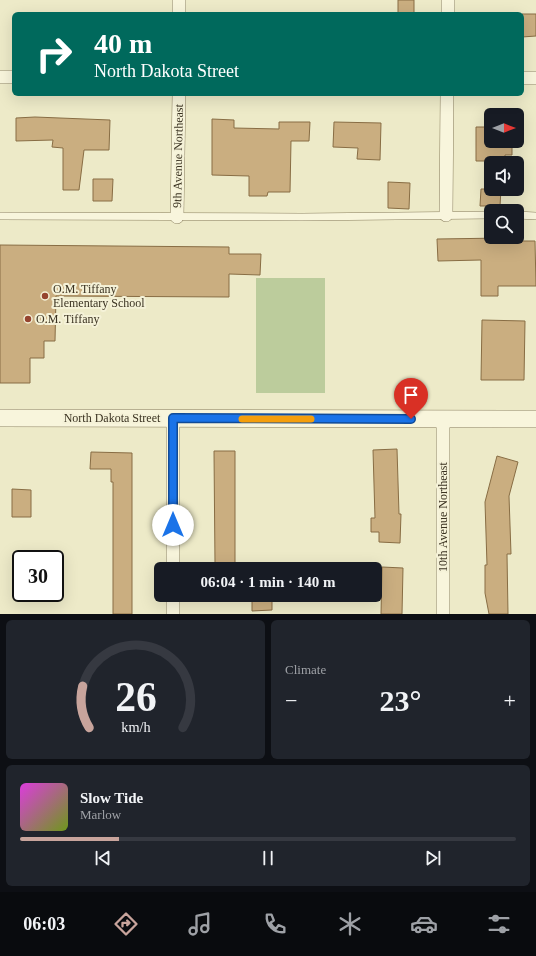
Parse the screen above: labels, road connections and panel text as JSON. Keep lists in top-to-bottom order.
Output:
{
  "streets": {
    "street": ["9th Avenue Northeast", "North Dakota Street", "10th Avenue Northeast"]
  },
  "crossings": [
    ["North Dakota Street", "10th Avenue Northeast"]
  ],
  "places": ["O.M. Tiffany Elementary School", "O.M. Tiffany"],
  "north": "right",
  "page": {
    "turn": ["40 m", "North Dakota Street"],
    "limit": "30",
    "trip": "06:04 · 1 min · 140 m",
    "tile": "Climate",
    "heat": ["−", "23°", "+"],
    "song": ["Slow Tide", "Marlow"],
    "tabs": "06:03",
    "gauge": ["26", "km/h"]
  }
}
